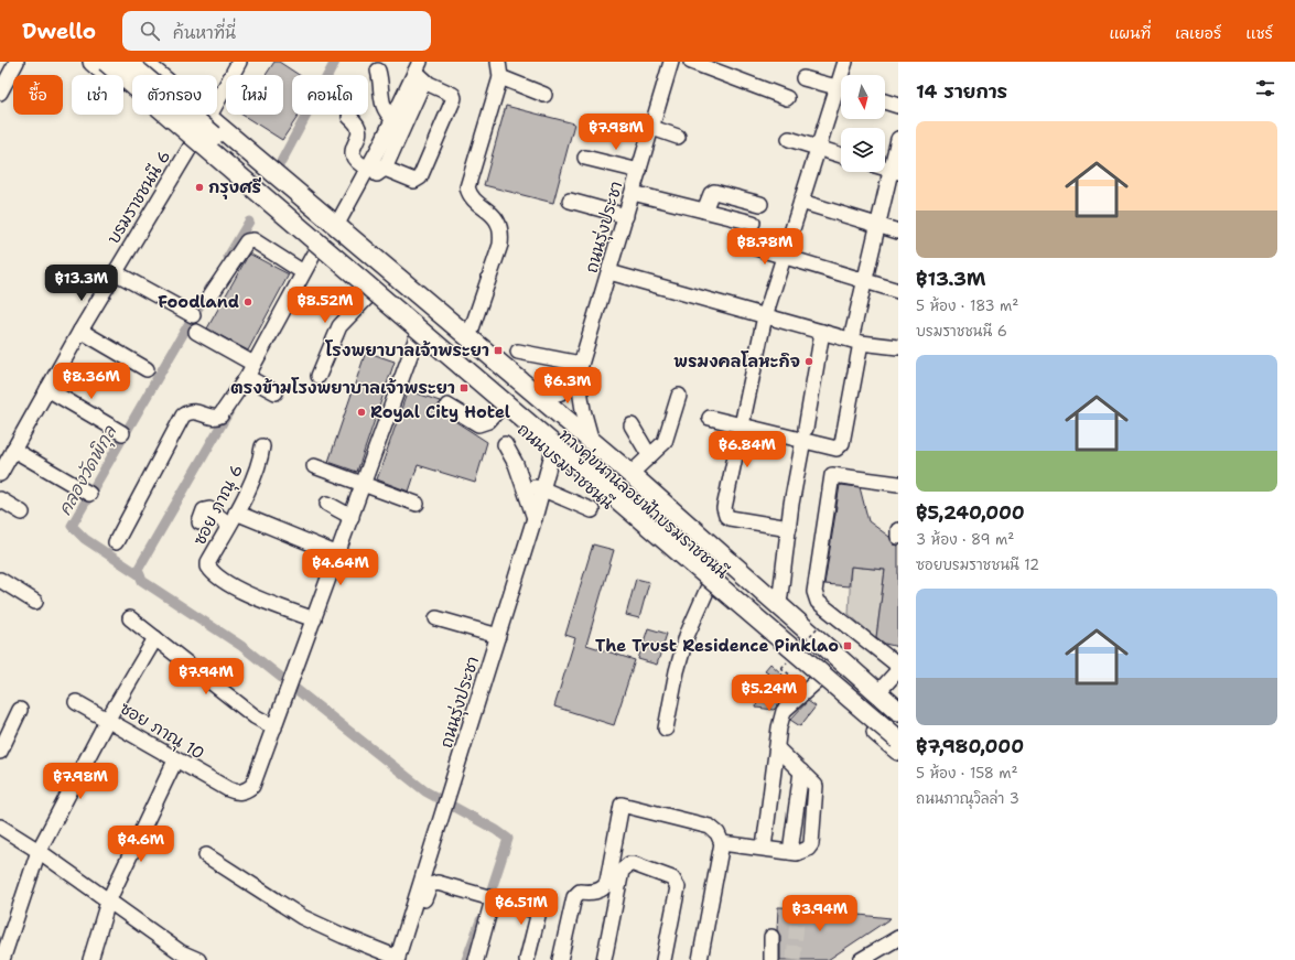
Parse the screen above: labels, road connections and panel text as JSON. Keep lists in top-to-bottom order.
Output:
{
  "streets": {
    "main road": ["ถนนบรมราชชนนี", "ทางคู่ขนานลอยฟ้าบรมราชชนนี"],
    "street": [
      "บรมราชชนนี 6",
      "ถนนรุ่งประชา",
      "ซอย ภาณุ 6",
      "ซอย ภาณุ 10"
    ]
  },
  "crossings": [
    ["บรมราชชนนี 6", "ถนนบรมราชชนนี"],
    ["ถนนรุ่งประชา", "ถนนบรมราชชนนี"]
  ],
  "water": ["คลองวัดพิกุล"],
  "places": {
    "other": [
      "กรุงศรี",
      "Foodland",
      "พรมงคลโลหะกิจ",
      "Royal City Hotel"
    ],
    "transit": ["โรงพยาบาลเจ้าพระยา", "ตรงข้ามโรงพยาบาลเจ้าพระยา", "The Trust Residence Pinklao"]
  },
  "north": "bottom",
  "page": {
    "header": "Dwello",
    "search": "ค้นหาที่นี่",
    "nav": ["แผนที่", "เลเยอร์", "แชร์"],
    "heading": "14 รายการ",
    "chip": [
      "ซื้อ",
      "เช่า",
      "ตัวกรอง",
      "ใหม่",
      "คอนโด"
    ],
    "price": [
      "฿7.98M",
      "฿8.78M",
      "฿13.3M",
      "฿8.52M",
      "฿8.36M",
      "฿6.3M",
      "฿6.84M",
      "฿4.64M",
      "฿7.94M",
      "฿5.24M",
      "฿7.98M",
      "฿4.6M",
      "฿6.51M",
      "฿3.94M"
    ],
    "list": [
      {
        "name": "฿13.3M",
        "note": "5 ห้อง · 183 m² · บรมราชชนนี 6"
      },
      {
        "name": "฿5,240,000",
        "note": "3 ห้อง · 89 m² · ซอยบรมราชชนนี 12"
      },
      {
        "name": "฿7,980,000",
        "note": "5 ห้อง · 158 m² · ถนนภาณุวิลล่า 3"
      }
    ]
  }
}
